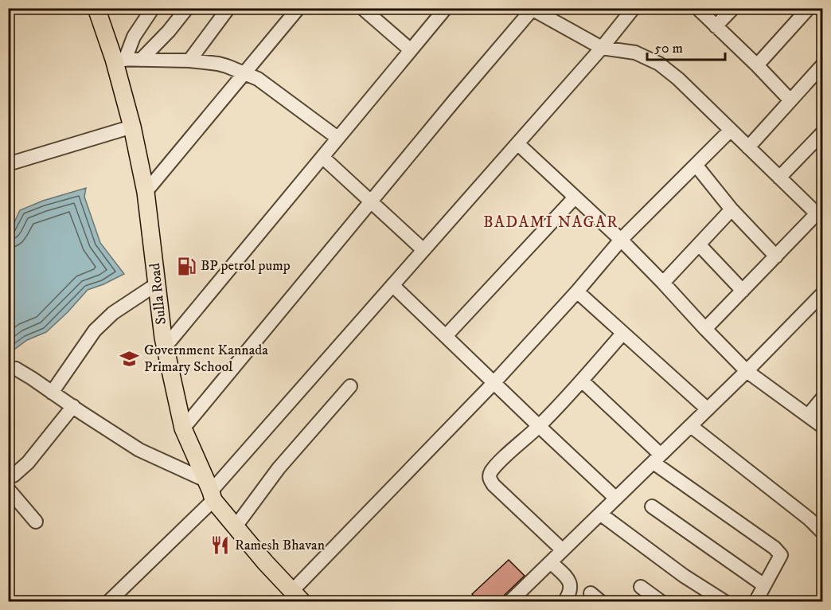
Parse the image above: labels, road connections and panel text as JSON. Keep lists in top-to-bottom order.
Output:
{
  "streets": {
    "main road": ["Sulla Road"]
  },
  "districts": ["BADAMI NAGAR"],
  "places": {
    "fuel station": ["BP petrol pump"],
    "school or university": ["Government Kannada Primary School"],
    "restaurant": ["Ramesh Bhavan"]
  },
  "scale_bar": "50 m"
}
